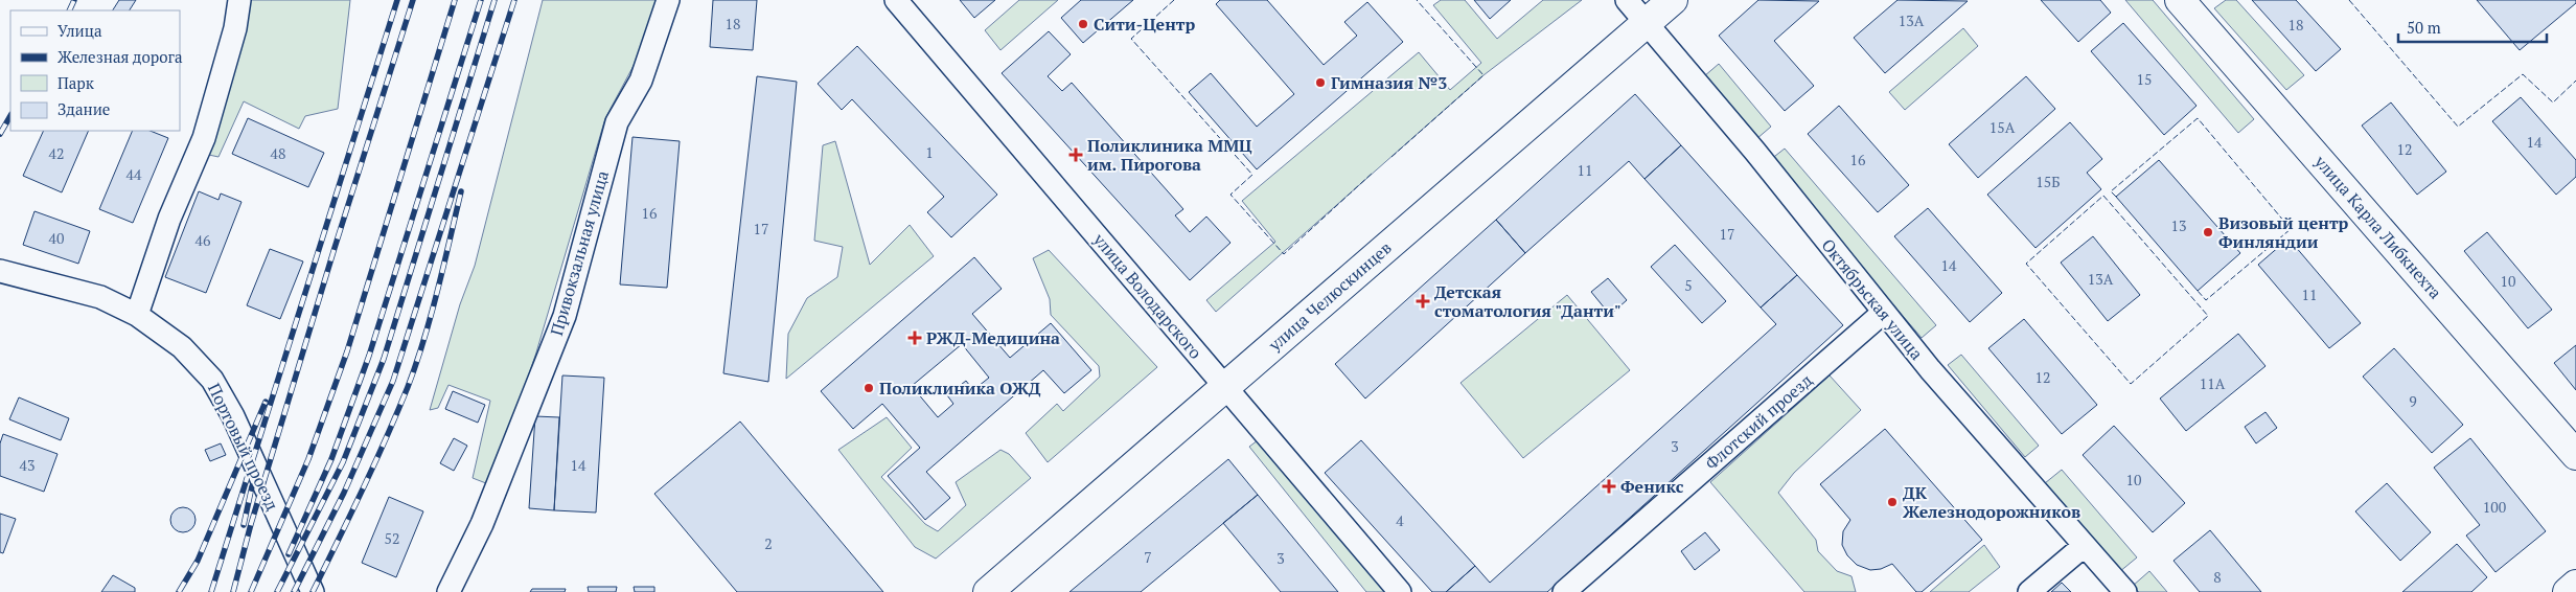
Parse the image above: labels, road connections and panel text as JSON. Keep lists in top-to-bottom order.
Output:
{
  "streets": {
    "main road": ["улица Карла Либкнехта", "улица Челюскинцев"],
    "street": [
      "Привокзальная улица",
      "улица Володарского",
      "Октябрьская улица",
      "Флотский проезд",
      "Портовый проезд"
    ]
  },
  "crossings": [
    ["улица Володарского", "улица Челюскинцев"],
    ["улица Челюскинцев", "Октябрьская улица"],
    ["Октябрьская улица", "Флотский проезд"]
  ],
  "places": {
    "other": [
      "Сити-Центр",
      "Гимназия №3",
      "Визовый центр Финляндии",
      "Поликлиника ОЖД",
      "ДК Железнодорожников"
    ],
    "health": [
      "Поликлиника ММЦ им. Пирогова",
      "Детская стоматология \"Данти\"",
      "РЖД-Медицина",
      "Феникс"
    ]
  },
  "house_numbers": [
    "13А",
    "18",
    "18",
    "15",
    "15А",
    "14",
    "12",
    "1",
    "42",
    "48",
    "16",
    "11",
    "44",
    "15Б",
    "16",
    "13",
    "17",
    "17",
    "40",
    "46",
    "14",
    "13А",
    "10",
    "5",
    "11",
    "12",
    "11А",
    "9",
    "3",
    "43",
    "14",
    "10",
    "100",
    "4",
    "52",
    "2",
    "7",
    "3",
    "8"
  ],
  "legend": [
    "Улица",
    "Железная дорога",
    "Парк",
    "Здание"
  ],
  "scale_bar": "50 m"
}
